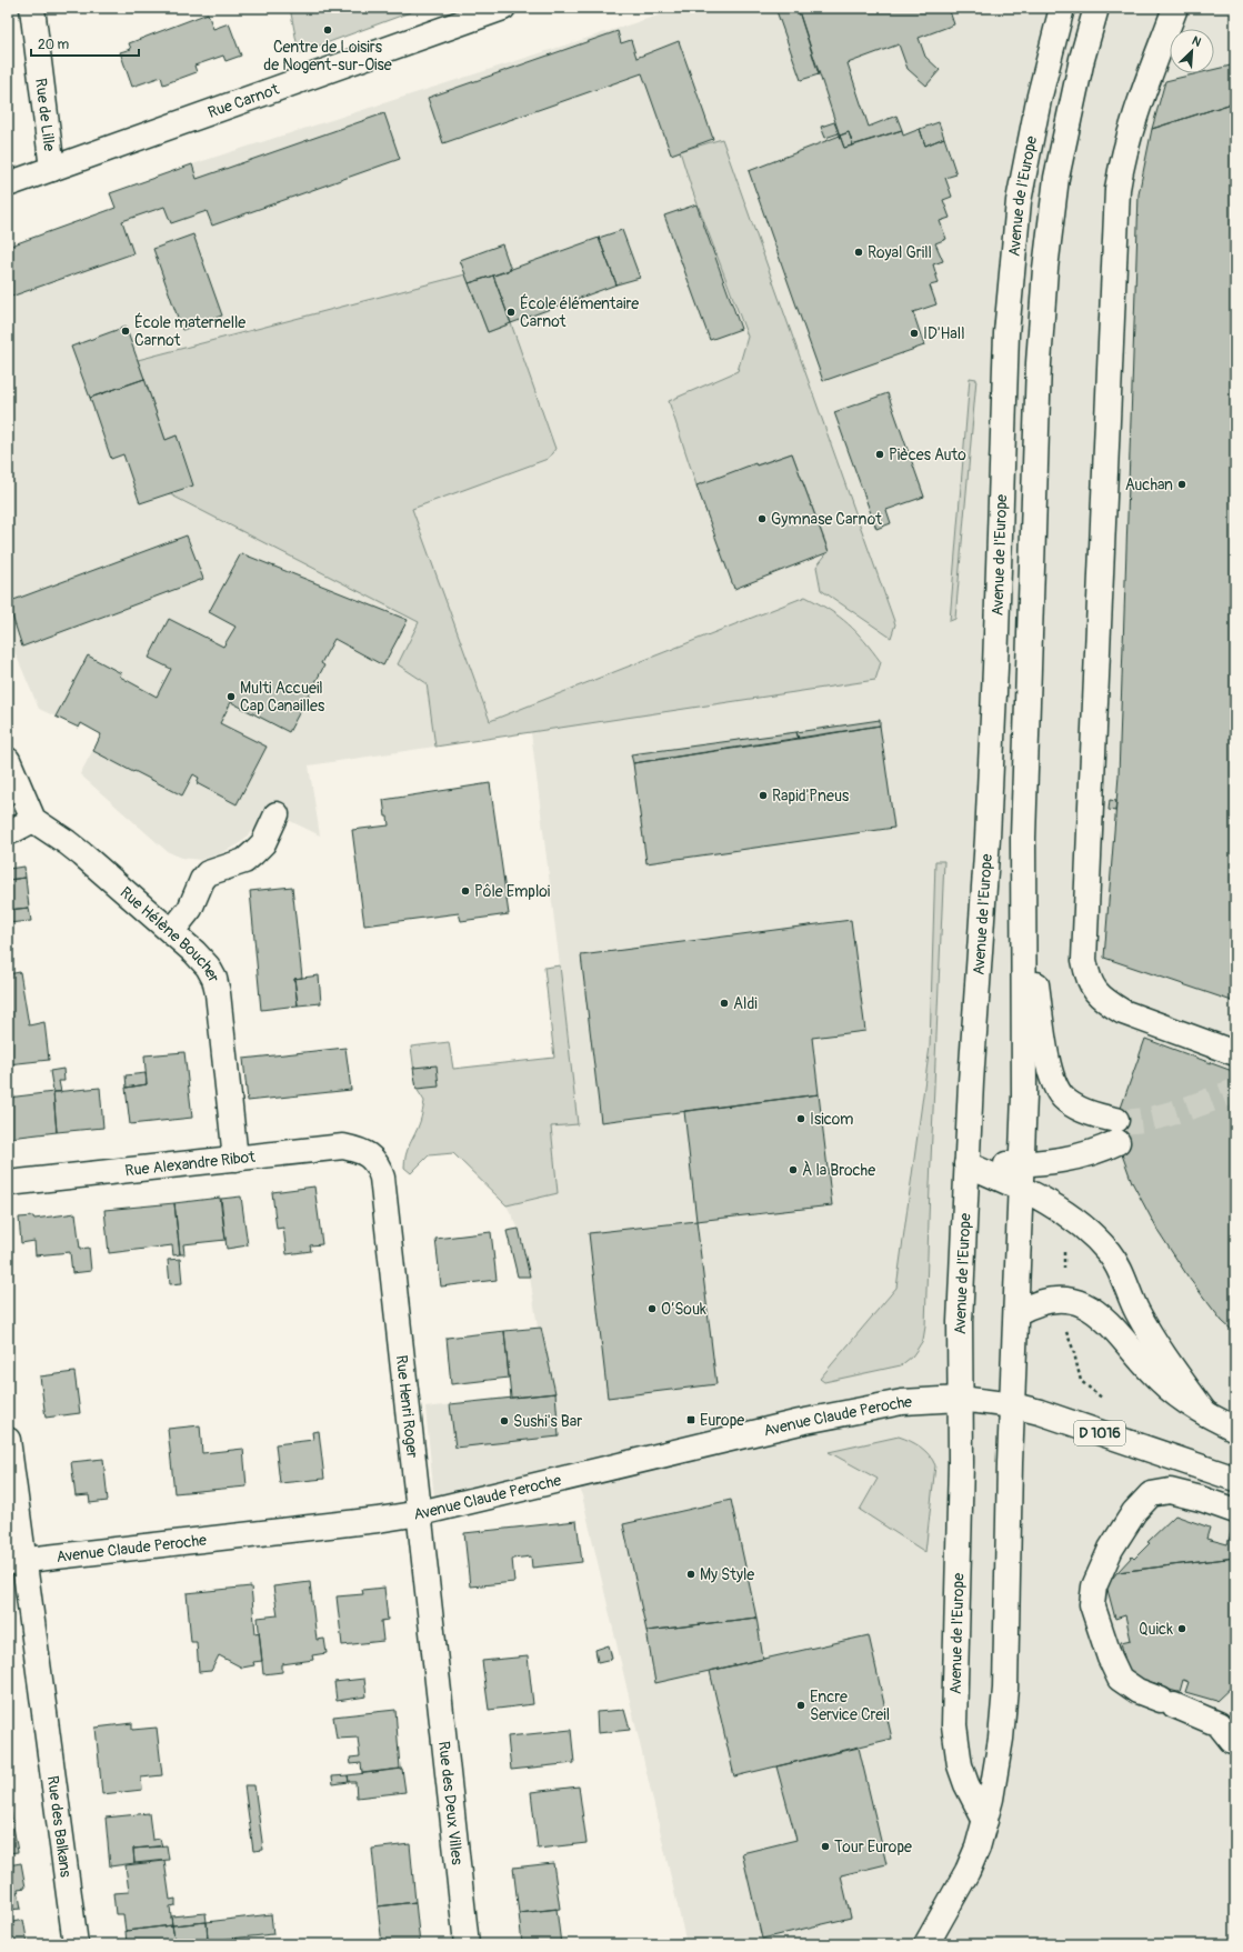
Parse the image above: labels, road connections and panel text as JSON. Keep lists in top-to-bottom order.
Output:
{
  "streets": {
    "main road": [
      "Rue Carnot",
      "Rue de Lille",
      "Avenue de l'Europe",
      "Rue Hélène Boucher",
      "Rue Alexandre Ribot",
      "Rue Henri Roger",
      "Avenue Claude Peroche",
      "D 1016",
      "Rue des Deux Villes",
      "Rue des Balkans"
    ]
  },
  "crossings": [
    ["Rue Carnot", "Rue de Lille"],
    ["Avenue de l'Europe", "Avenue Claude Peroche"],
    ["Avenue de l'Europe", "D 1016"],
    ["Rue Hélène Boucher", "Rue Alexandre Ribot"],
    ["Rue Alexandre Ribot", "Rue Henri Roger"],
    ["Rue Henri Roger", "Avenue Claude Peroche"],
    ["Rue Henri Roger", "Rue des Deux Villes"],
    ["Avenue Claude Peroche", "D 1016"],
    ["Avenue Claude Peroche", "Rue des Balkans"]
  ],
  "places": {
    "other": [
      "Centre de Loisirs de Nogent-sur-Oise",
      "Royal Grill",
      "École élémentaire Carnot",
      "École maternelle Carnot",
      "ID'Hall",
      "Pièces Auto",
      "Auchan",
      "Gymnase Carnot",
      "Multi Accueil Cap Canailles",
      "Rapid'Pneus",
      "Pôle Emploi",
      "Aldi",
      "Isicom",
      "À la Broche",
      "O’Souk",
      "Sushi's Bar",
      "My Style",
      "Quick",
      "Encre Service Creil",
      "Tour Europe"
    ],
    "transit": ["Europe"]
  },
  "scale_bar": "20 m",
  "north": "top right"
}
